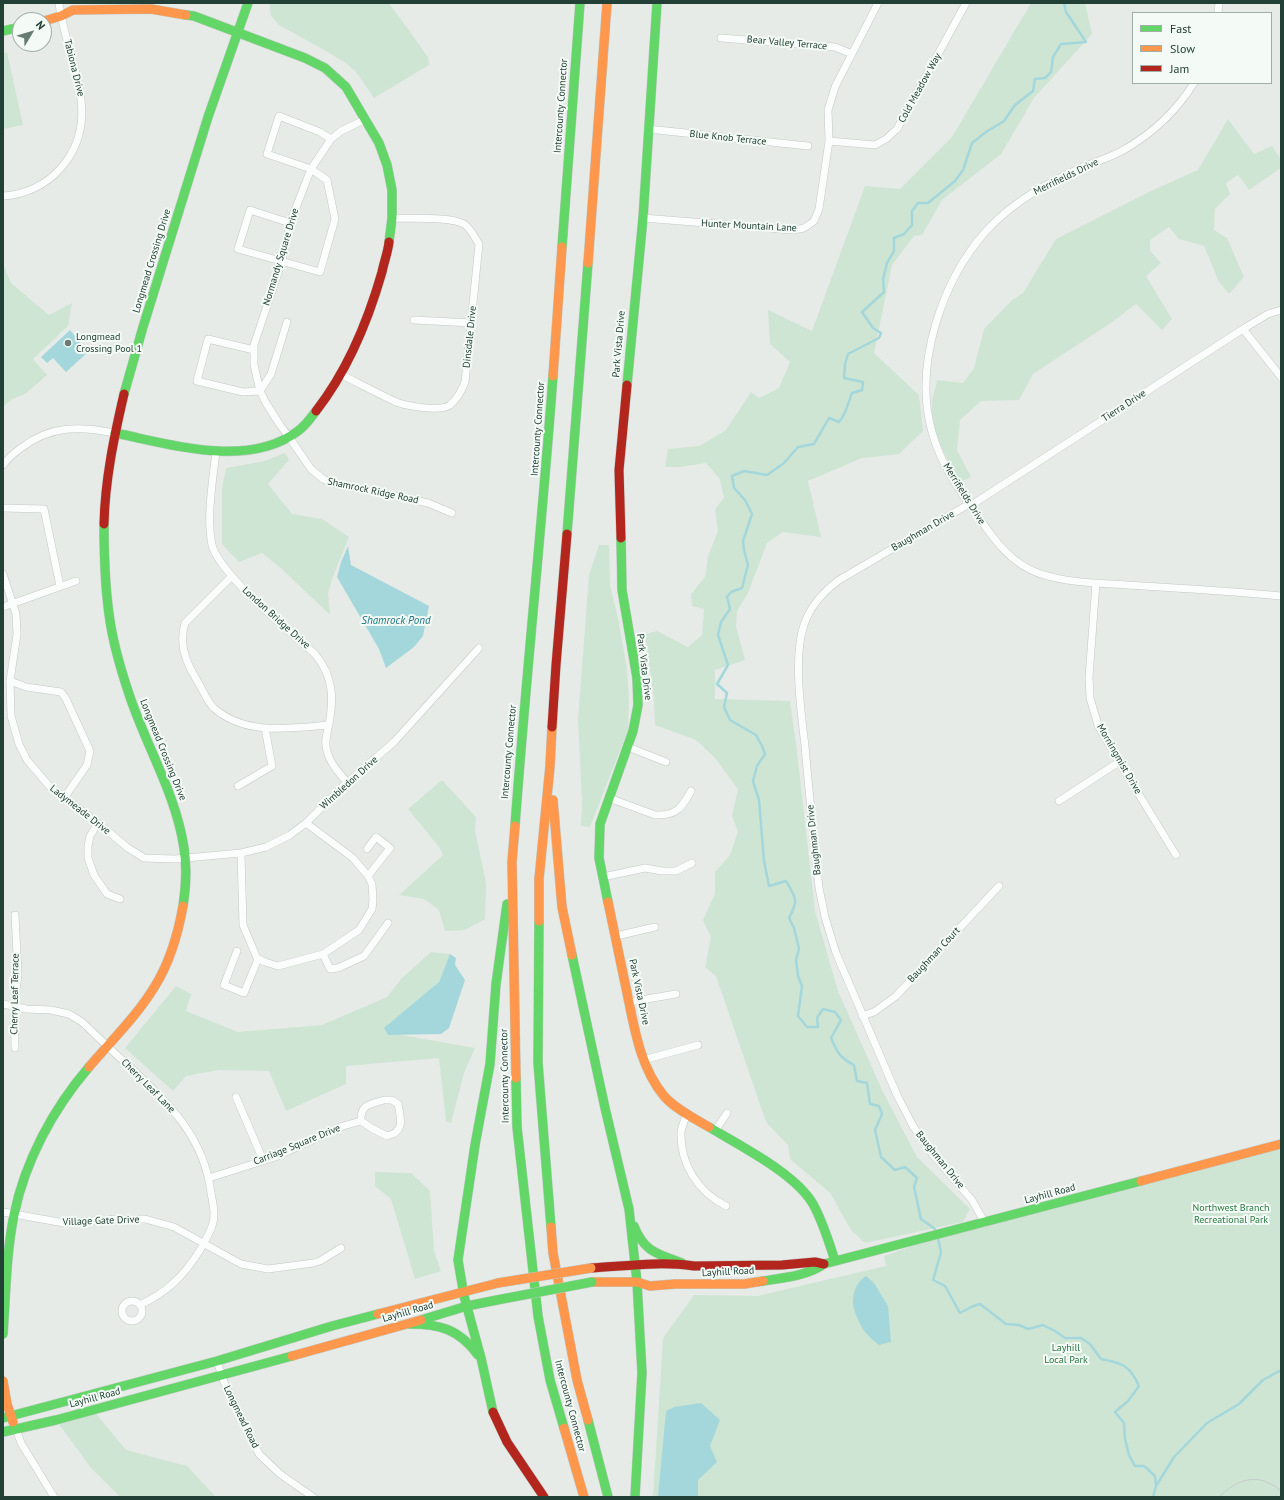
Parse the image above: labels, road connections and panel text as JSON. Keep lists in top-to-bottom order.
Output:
{
  "streets": {
    "main road": [
      "Intercounty Connector",
      "Longmead Crossing Drive",
      "Park Vista Drive",
      "Layhill Road"
    ],
    "street": [
      "Bear Valley Terrace",
      "Tabiona Drive",
      "Cold Meadow Way",
      "Blue Knob Terrace",
      "Merrifields Drive",
      "Hunter Mountain Lane",
      "Normandy Square Drive",
      "Dinsdale Drive",
      "Tierra Drive",
      "Shamrock Ridge Road",
      "Baughman Drive",
      "London Bridge Drive",
      "Morningmist Drive",
      "Wimbledon Drive",
      "Ladymeade Drive",
      "Baughman Court",
      "Cherry Leaf Terrace",
      "Cherry Leaf Lane",
      "Carriage Square Drive",
      "Village Gate Drive",
      "Longmead Road"
    ]
  },
  "crossings": [
    ["Bear Valley Terrace", "Hunter Mountain Lane"],
    ["Cold Meadow Way", "Hunter Mountain Lane"],
    ["Blue Knob Terrace", "Park Vista Drive"],
    ["Merrifields Drive", "Tierra Drive"],
    ["Merrifields Drive", "Baughman Drive"],
    ["Merrifields Drive", "Morningmist Drive"],
    ["Hunter Mountain Lane", "Park Vista Drive"],
    ["Normandy Square Drive", "Shamrock Ridge Road"],
    ["Longmead Crossing Drive", "Wimbledon Drive"],
    ["Longmead Crossing Drive", "Ladymeade Drive"],
    ["Longmead Crossing Drive", "Cherry Leaf Lane"],
    ["Longmead Crossing Drive", "Village Gate Drive"],
    ["Park Vista Drive", "Layhill Road"],
    ["Tierra Drive", "Baughman Drive"],
    ["Baughman Drive", "Baughman Court"],
    ["Baughman Drive", "Layhill Road"],
    ["London Bridge Drive", "Wimbledon Drive"],
    ["Wimbledon Drive", "Ladymeade Drive"],
    ["Cherry Leaf Terrace", "Cherry Leaf Lane"],
    ["Cherry Leaf Lane", "Carriage Square Drive"],
    ["Cherry Leaf Lane", "Village Gate Drive"],
    ["Layhill Road", "Longmead Road"]
  ],
  "water": ["Shamrock Pond"],
  "parks": ["Northwest Branch Recreational Park", "Layhill Local Park"],
  "places": ["Longmead Crossing Pool 1"],
  "legend": ["Fast", "Slow", "Jam"],
  "north": "top right"
}
